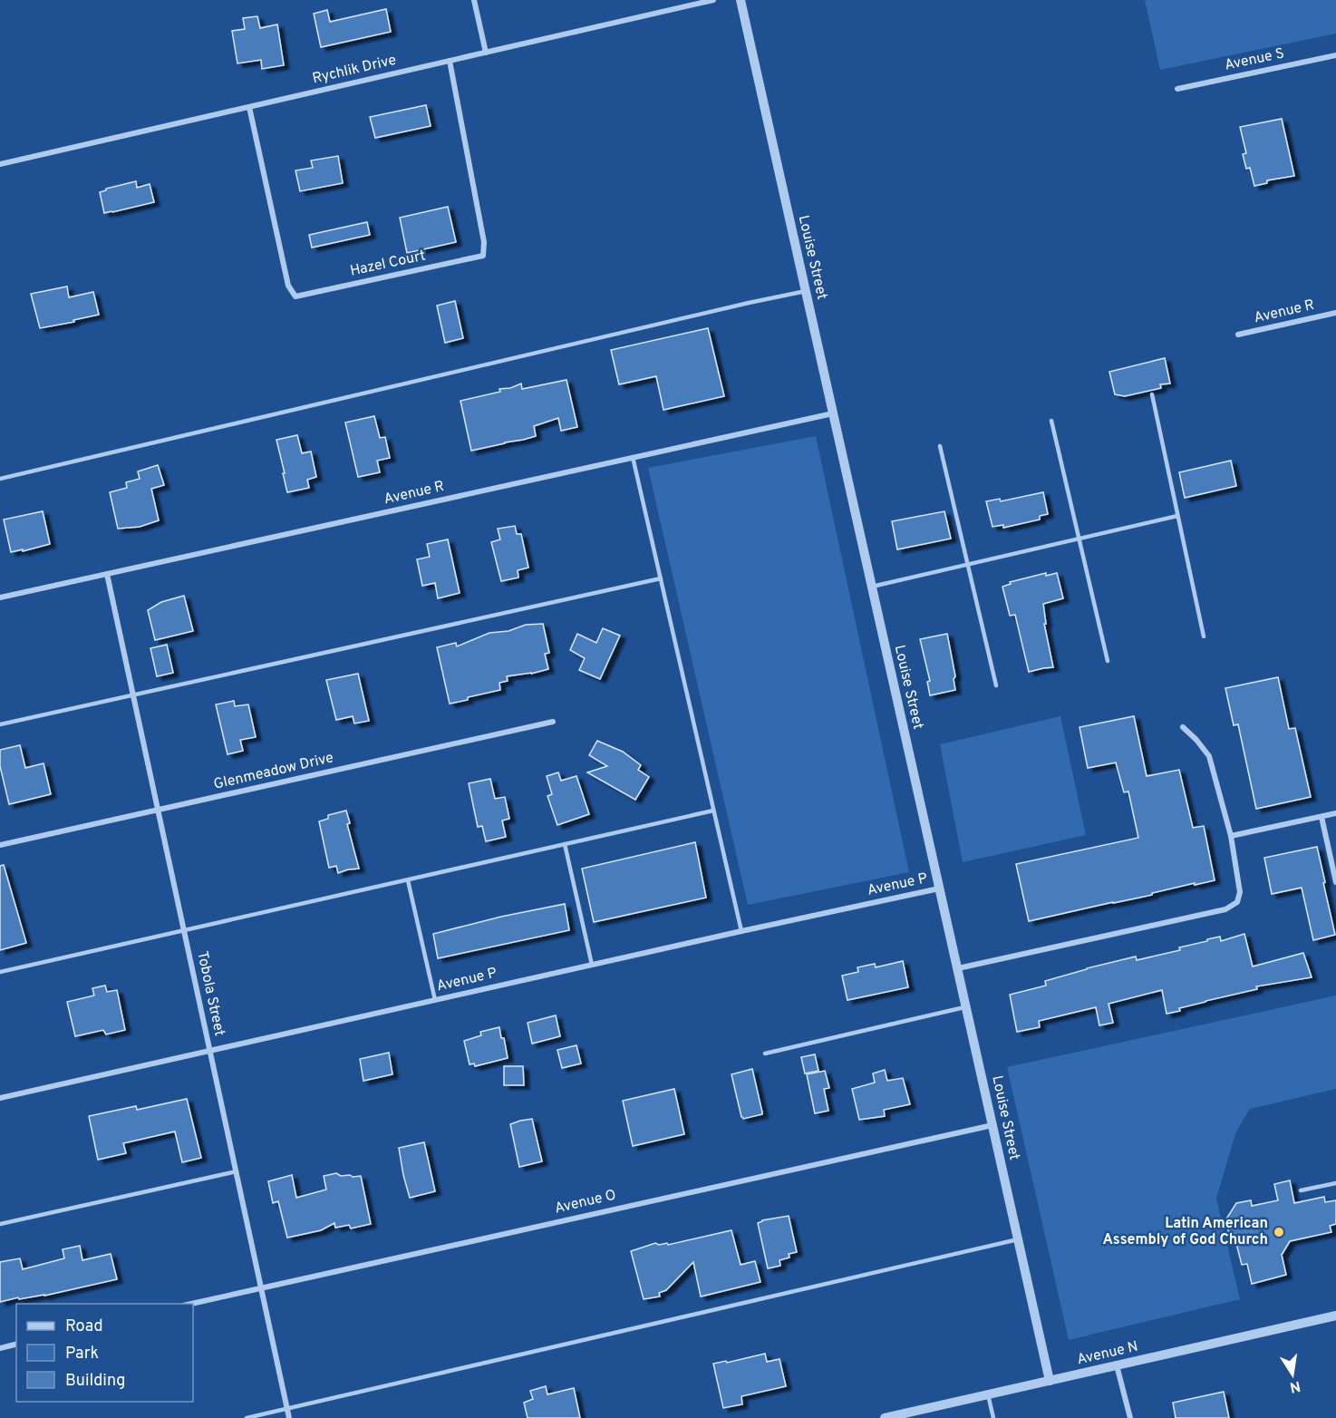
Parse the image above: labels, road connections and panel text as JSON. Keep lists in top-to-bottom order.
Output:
{
  "streets": {
    "street": [
      "Avenue S",
      "Rychlik Drive",
      "Louise Street",
      "Hazel Court",
      "Avenue R",
      "Glenmeadow Drive",
      "Avenue P",
      "Tobola Street",
      "Avenue O",
      "Avenue N"
    ]
  },
  "crossings": [
    ["Rychlik Drive", "Hazel Court"],
    ["Louise Street", "Avenue R"],
    ["Louise Street", "Avenue P"],
    ["Louise Street", "Avenue O"],
    ["Louise Street", "Avenue N"],
    ["Avenue R", "Tobola Street"],
    ["Glenmeadow Drive", "Tobola Street"],
    ["Avenue P", "Tobola Street"],
    ["Tobola Street", "Avenue O"]
  ],
  "places": ["Latin American Assembly of God Church"],
  "legend": ["Road", "Park", "Building"],
  "north": "bottom"
}
